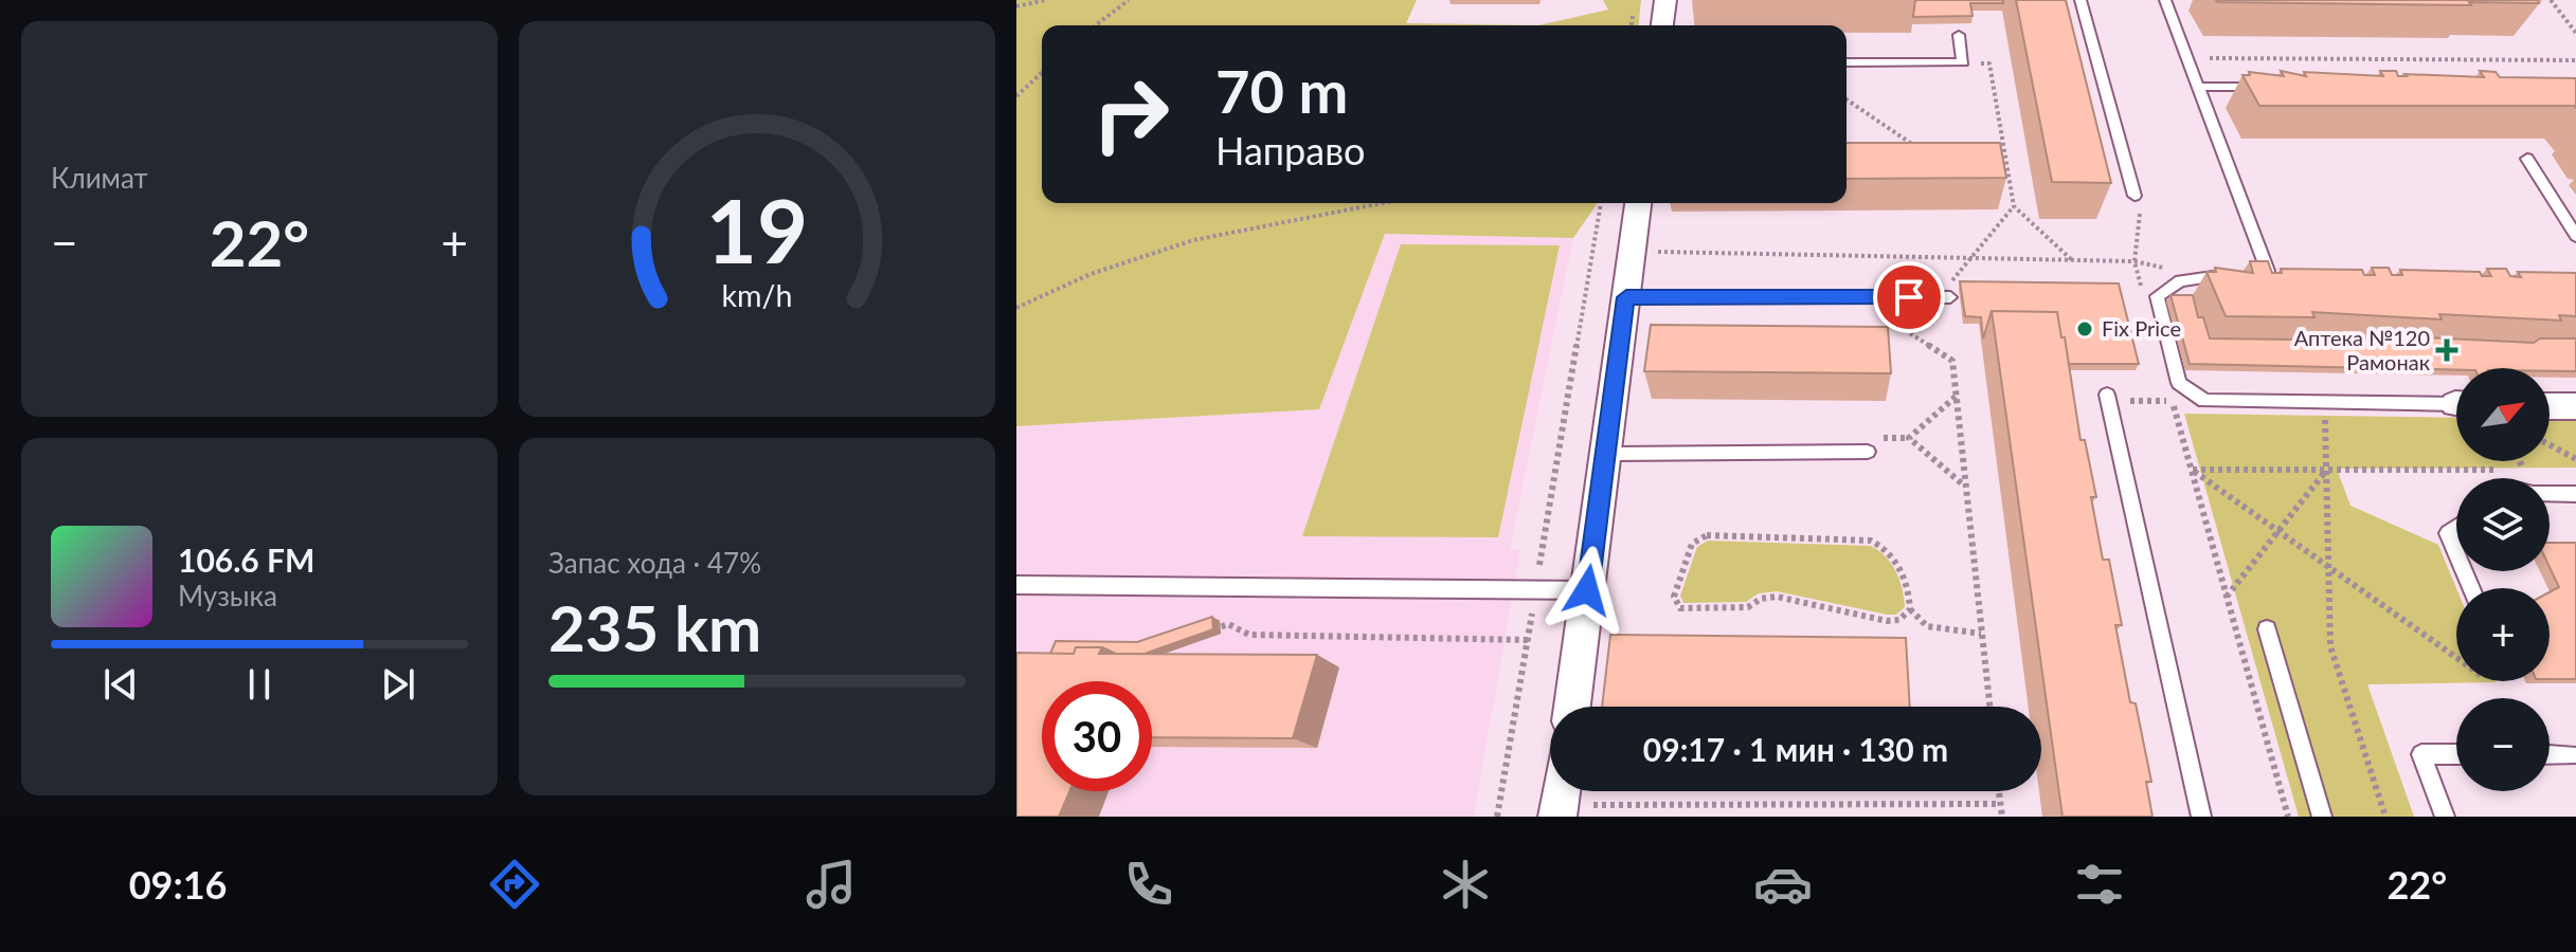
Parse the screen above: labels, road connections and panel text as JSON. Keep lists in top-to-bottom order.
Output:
{
  "places": {
    "other": ["Fix Price"],
    "health": ["Аптека №120 Рамонак"]
  },
  "north": "top right",
  "page": {
    "tile": [
      "Климат",
      ["Запас хода · 47%", "235 km"]
    ],
    "turn": ["70 m", "Направо"],
    "heat": ["−", "22°", "+"],
    "map_buttons": ["+", "−"],
    "song": ["106.6 FM", "Музыка"],
    "limit": "30",
    "trip": "09:17 · 1 мин · 130 m",
    "tabs": ["09:16", "22°"],
    "gauge": ["19", "km/h"]
  }
}
